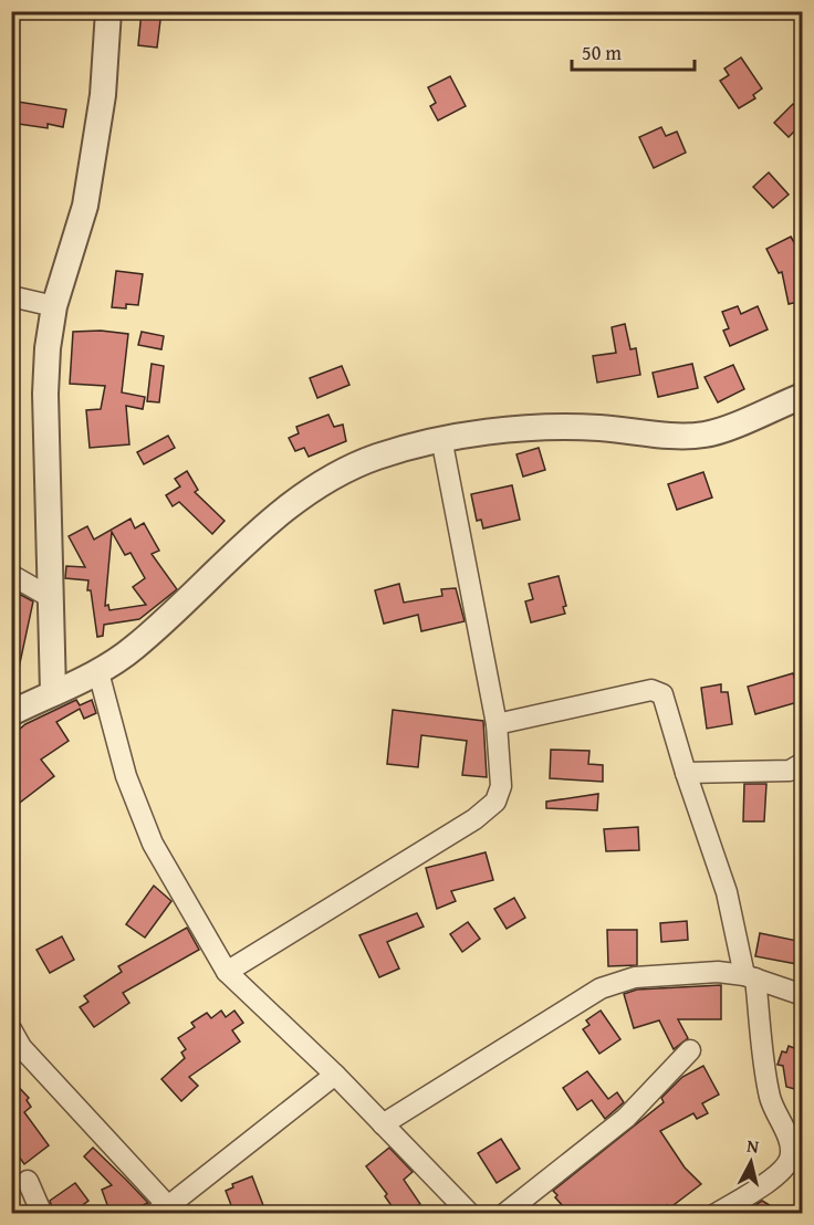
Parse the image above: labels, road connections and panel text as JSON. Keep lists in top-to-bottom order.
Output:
{
  "scale_bar": "50 m",
  "north": "top"
}
